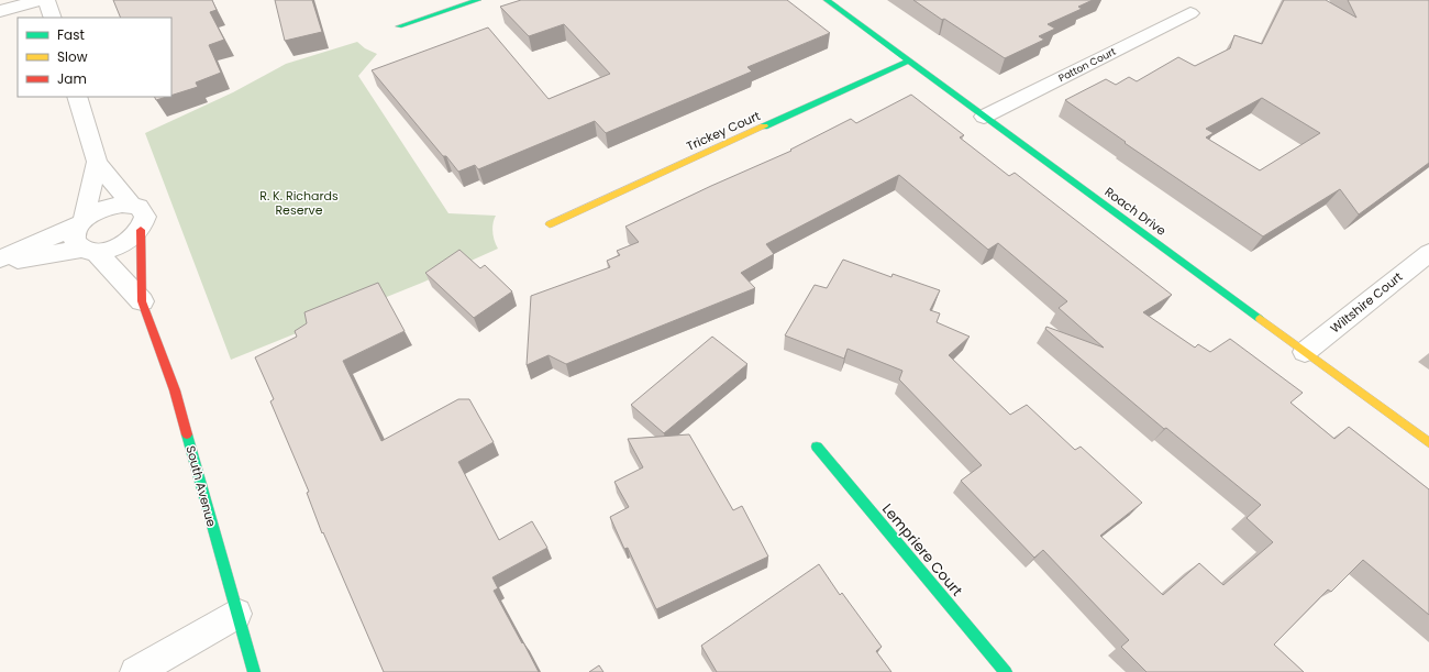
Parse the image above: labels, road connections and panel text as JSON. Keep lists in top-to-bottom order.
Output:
{
  "streets": {
    "street": [
      "Patton Court",
      "Trickey Court",
      "Roach Drive",
      "Wiltshire Court",
      "South Avenue",
      "Lempriere Court"
    ]
  },
  "crossings": [
    ["Patton Court", "Roach Drive"],
    ["Trickey Court", "Roach Drive"],
    ["Roach Drive", "Wiltshire Court"]
  ],
  "parks": ["R. K. Richards Reserve"],
  "legend": ["Fast", "Slow", "Jam"]
}
